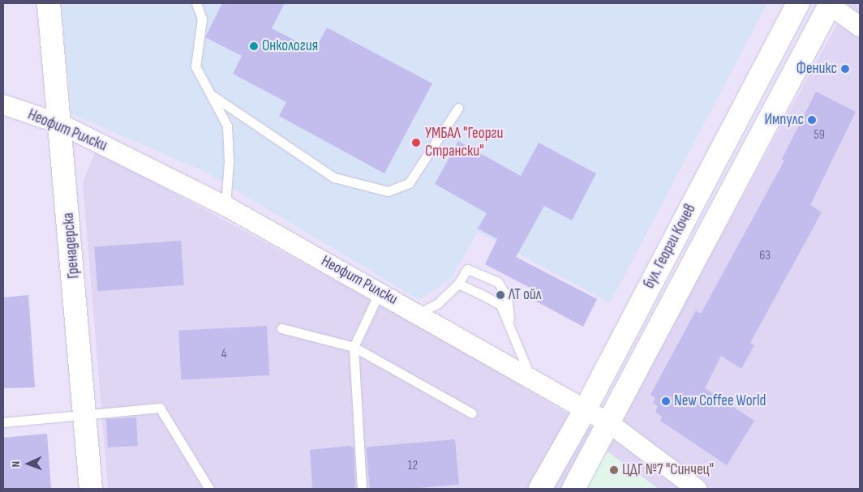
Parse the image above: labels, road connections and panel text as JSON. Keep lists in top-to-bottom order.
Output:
{
  "streets": {
    "main road": ["Гренадерска", "бул. Георги Кочев"],
    "street": ["Неофит Рилски"]
  },
  "crossings": [
    ["Неофит Рилски", "Гренадерска"],
    ["Неофит Рилски", "бул. Георги Кочев"]
  ],
  "places": [
    "Онкология",
    "Феникс",
    "Импулс",
    "УМБАЛ \"Георги Странски\"",
    "ЛТ ойл",
    "New Coffee World",
    "ЦДГ №7 \"Синчец\""
  ],
  "house_numbers": [
    "59",
    "63",
    "4",
    "12"
  ],
  "north": "left"
}
